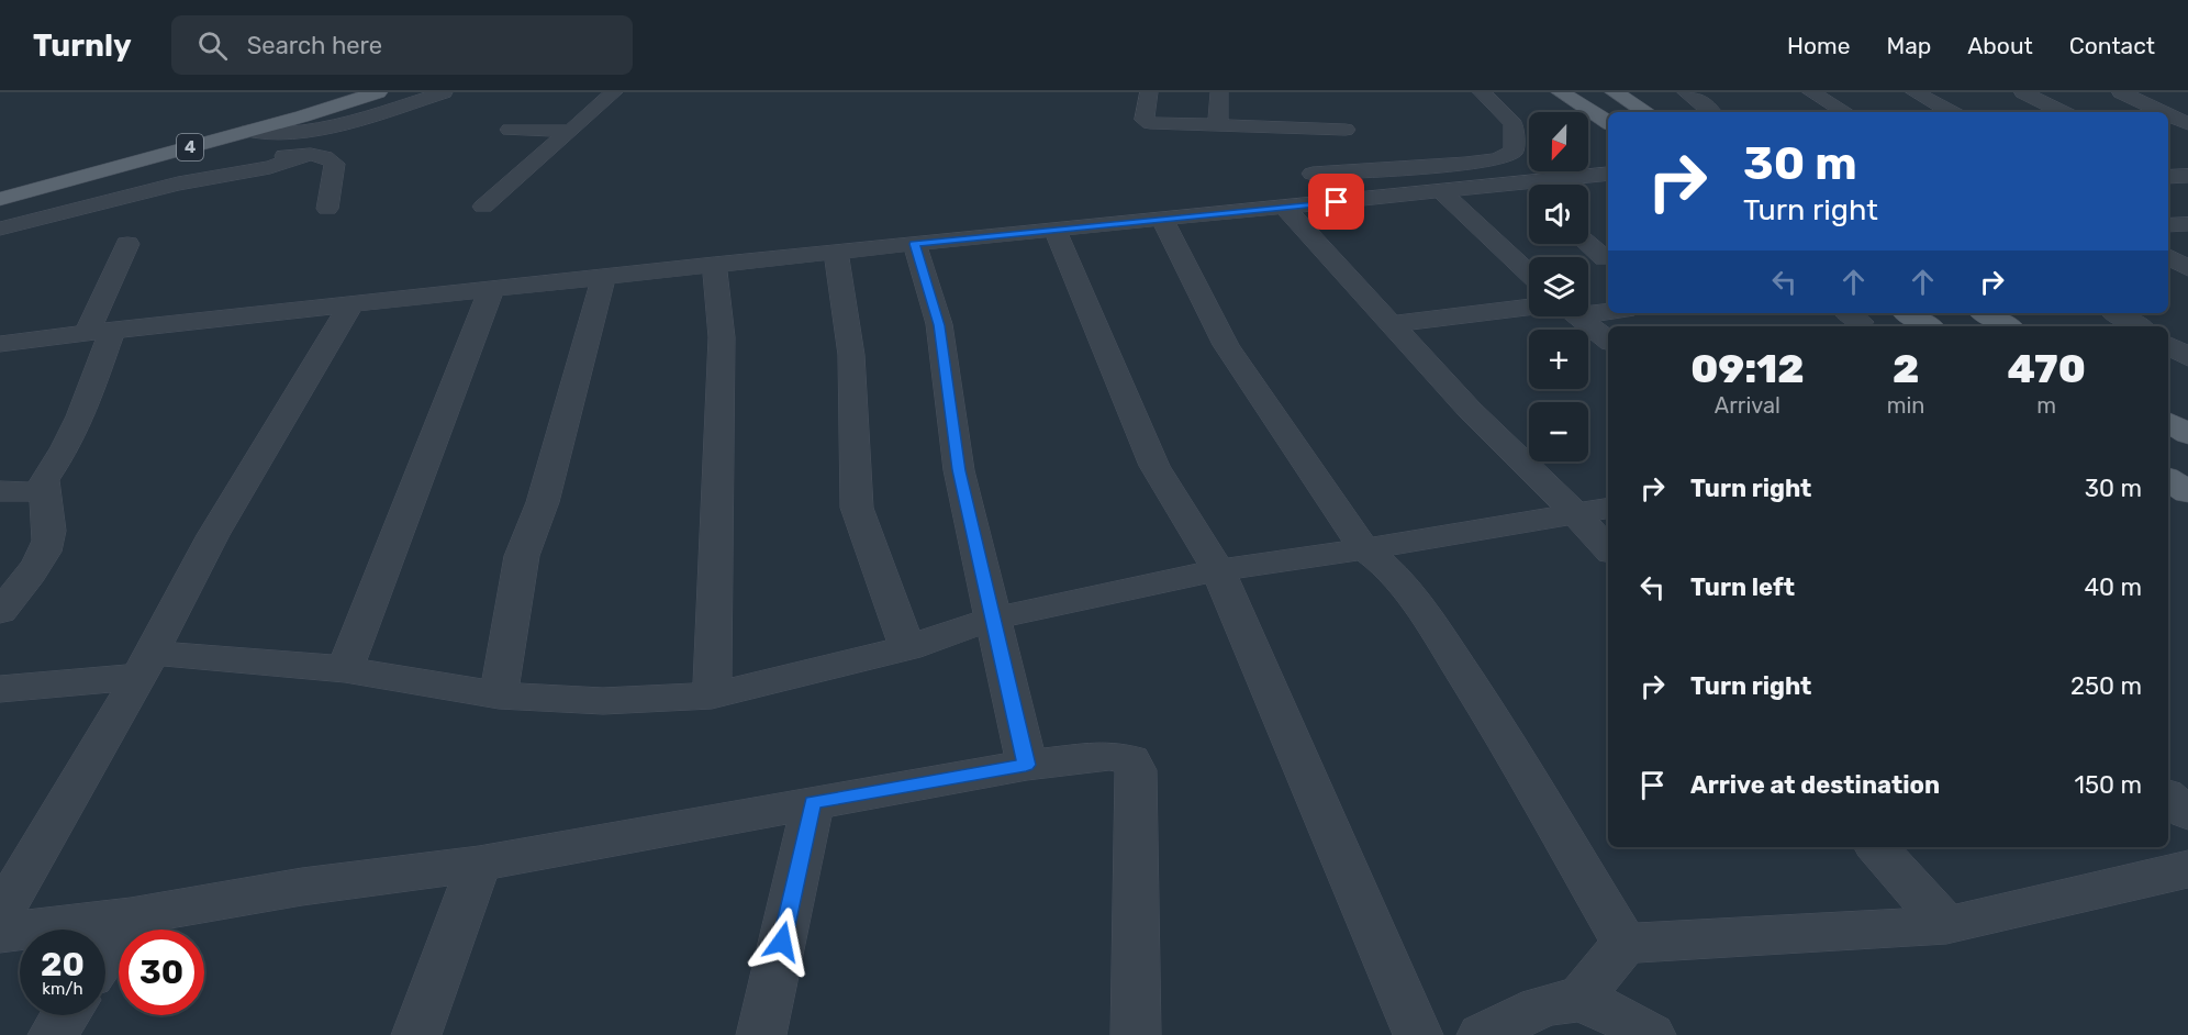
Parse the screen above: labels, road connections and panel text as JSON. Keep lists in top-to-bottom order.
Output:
{
  "streets": {
    "main road": ["4"]
  },
  "north": "bottom",
  "page": {
    "header": "Turnly",
    "search": "Search here",
    "nav": [
      "Home",
      "Map",
      "About",
      "Contact"
    ],
    "map_buttons": ["+", "−"],
    "turn": ["30 m", "Turn right"],
    "eta": [
      "09:12",
      "Arrival",
      "2",
      "min",
      "470",
      "m"
    ],
    "list": [
      {
        "name": "Turn right",
        "value": "30 m"
      },
      {
        "name": "Turn left",
        "value": "40 m"
      },
      {
        "name": "Turn right",
        "value": "250 m"
      },
      {
        "name": "Arrive at destination",
        "value": "150 m"
      }
    ],
    "speed": "20 km/h",
    "limit": "30"
  }
}
